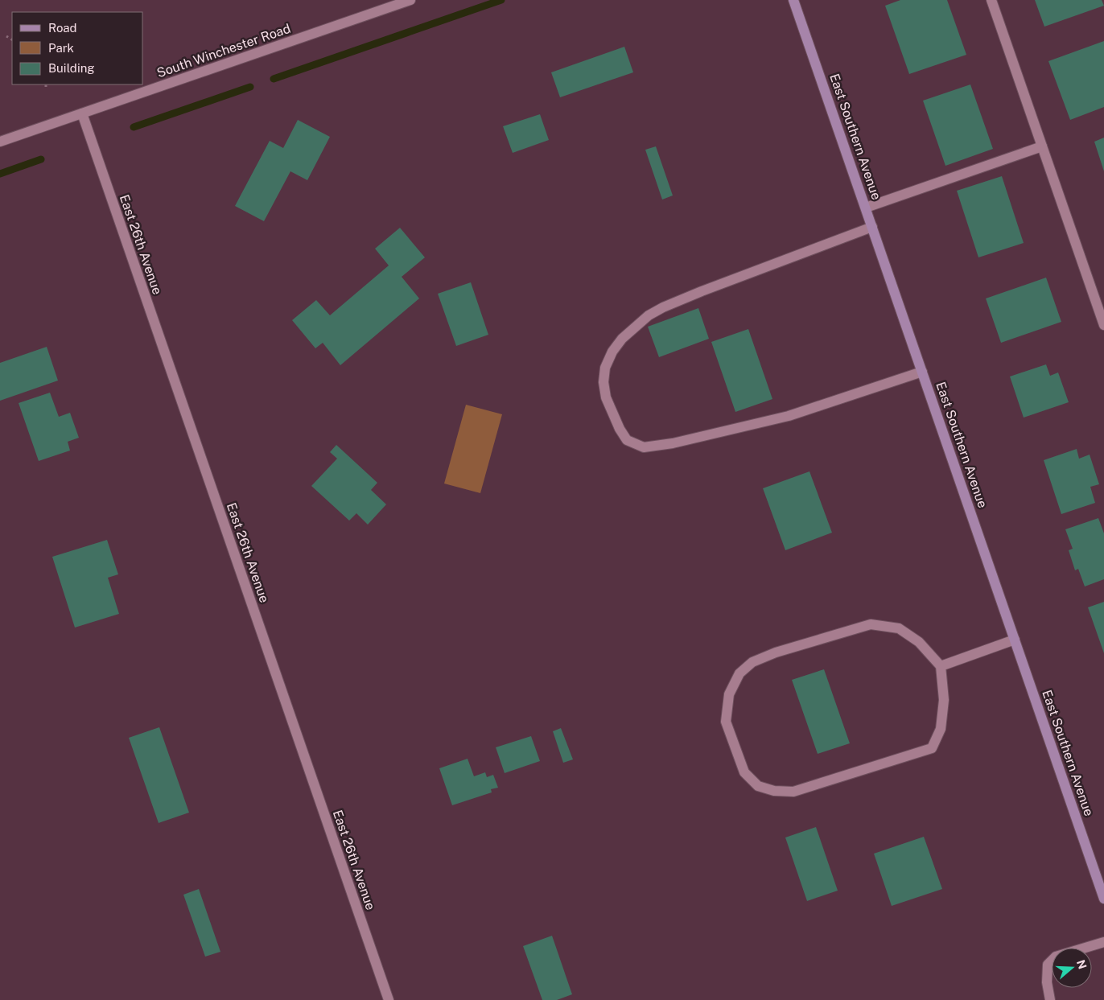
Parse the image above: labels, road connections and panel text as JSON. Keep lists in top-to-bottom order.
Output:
{
  "streets": {
    "main road": ["East Southern Avenue"],
    "street": ["South Winchester Road", "East 26th Avenue"]
  },
  "crossings": [
    ["South Winchester Road", "East 26th Avenue"]
  ],
  "legend": ["Road", "Park", "Building"],
  "north": "right"
}
